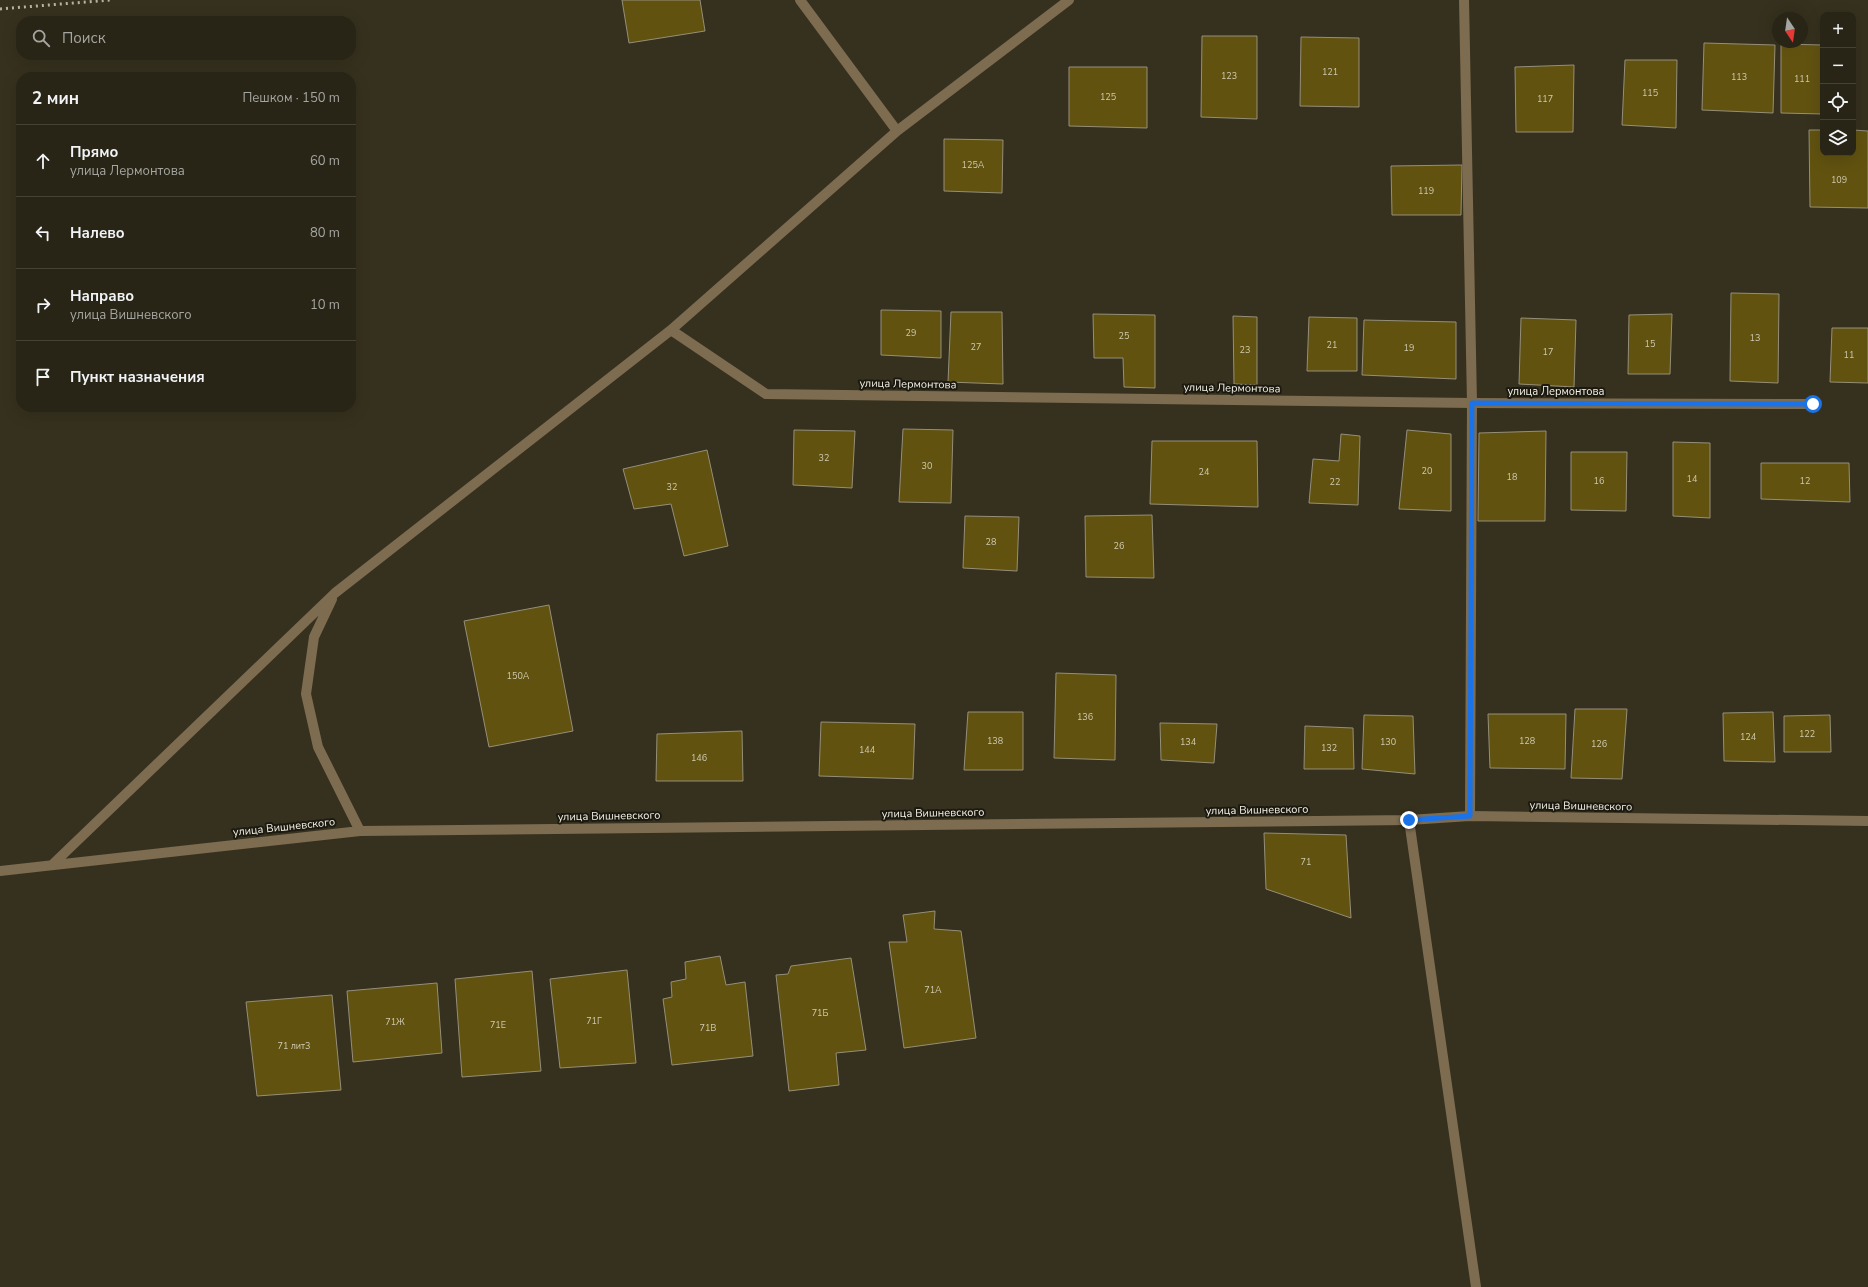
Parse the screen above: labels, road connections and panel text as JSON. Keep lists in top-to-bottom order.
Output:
{
  "streets": {
    "street": ["улица Лермонтова", "улица Вишневского"]
  },
  "house_numbers": [
    "121",
    "123",
    "113",
    "111",
    "115",
    "125",
    "117",
    "125А",
    "109",
    "119",
    "29",
    "25",
    "13",
    "15",
    "21",
    "27",
    "19",
    "23",
    "17",
    "11",
    "32",
    "30",
    "20",
    "24",
    "18",
    "14",
    "16",
    "12",
    "22",
    "32",
    "28",
    "26",
    "150А",
    "136",
    "122",
    "124",
    "138",
    "128",
    "134",
    "130",
    "126",
    "132",
    "144",
    "146",
    "71",
    "71А",
    "71Б",
    "71Г",
    "71Ж",
    "71Е",
    "71В",
    "71 лит3"
  ],
  "north": "bottom",
  "page": {
    "map_buttons": ["+", "−"],
    "search": "Поиск",
    "heading": ["2 мин", "Пешком · 150 m"],
    "list": [
      ["Прямо", "улица Лермонтова", "60 m"],
      ["Налево", "80 m"],
      ["Направо", "улица Вишневского", "10 m"],
      "Пункт назначения"
    ]
  }
}
